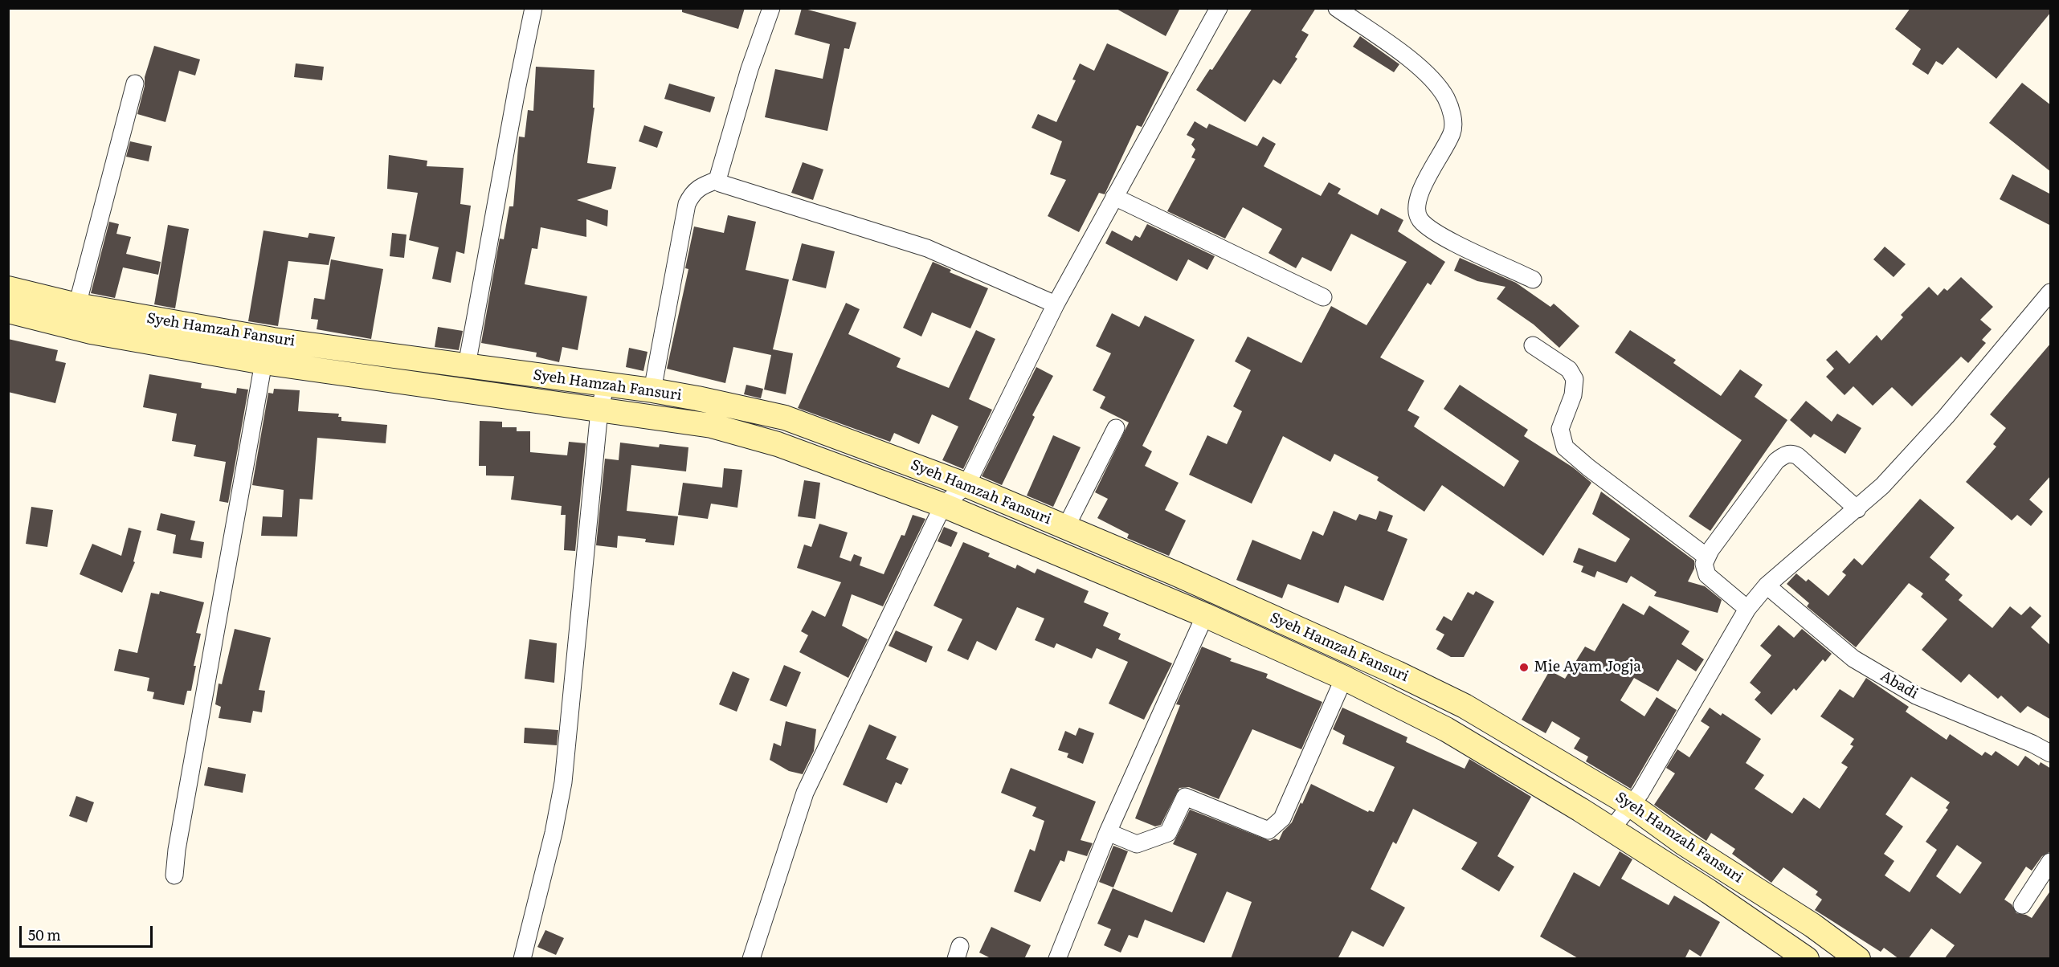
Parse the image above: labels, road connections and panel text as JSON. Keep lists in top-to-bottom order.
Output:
{
  "streets": {
    "main road": ["Syeh Hamzah Fansuri"],
    "street": ["Abadi"]
  },
  "places": ["Mie Ayam Jogja"],
  "scale_bar": "50 m"
}
